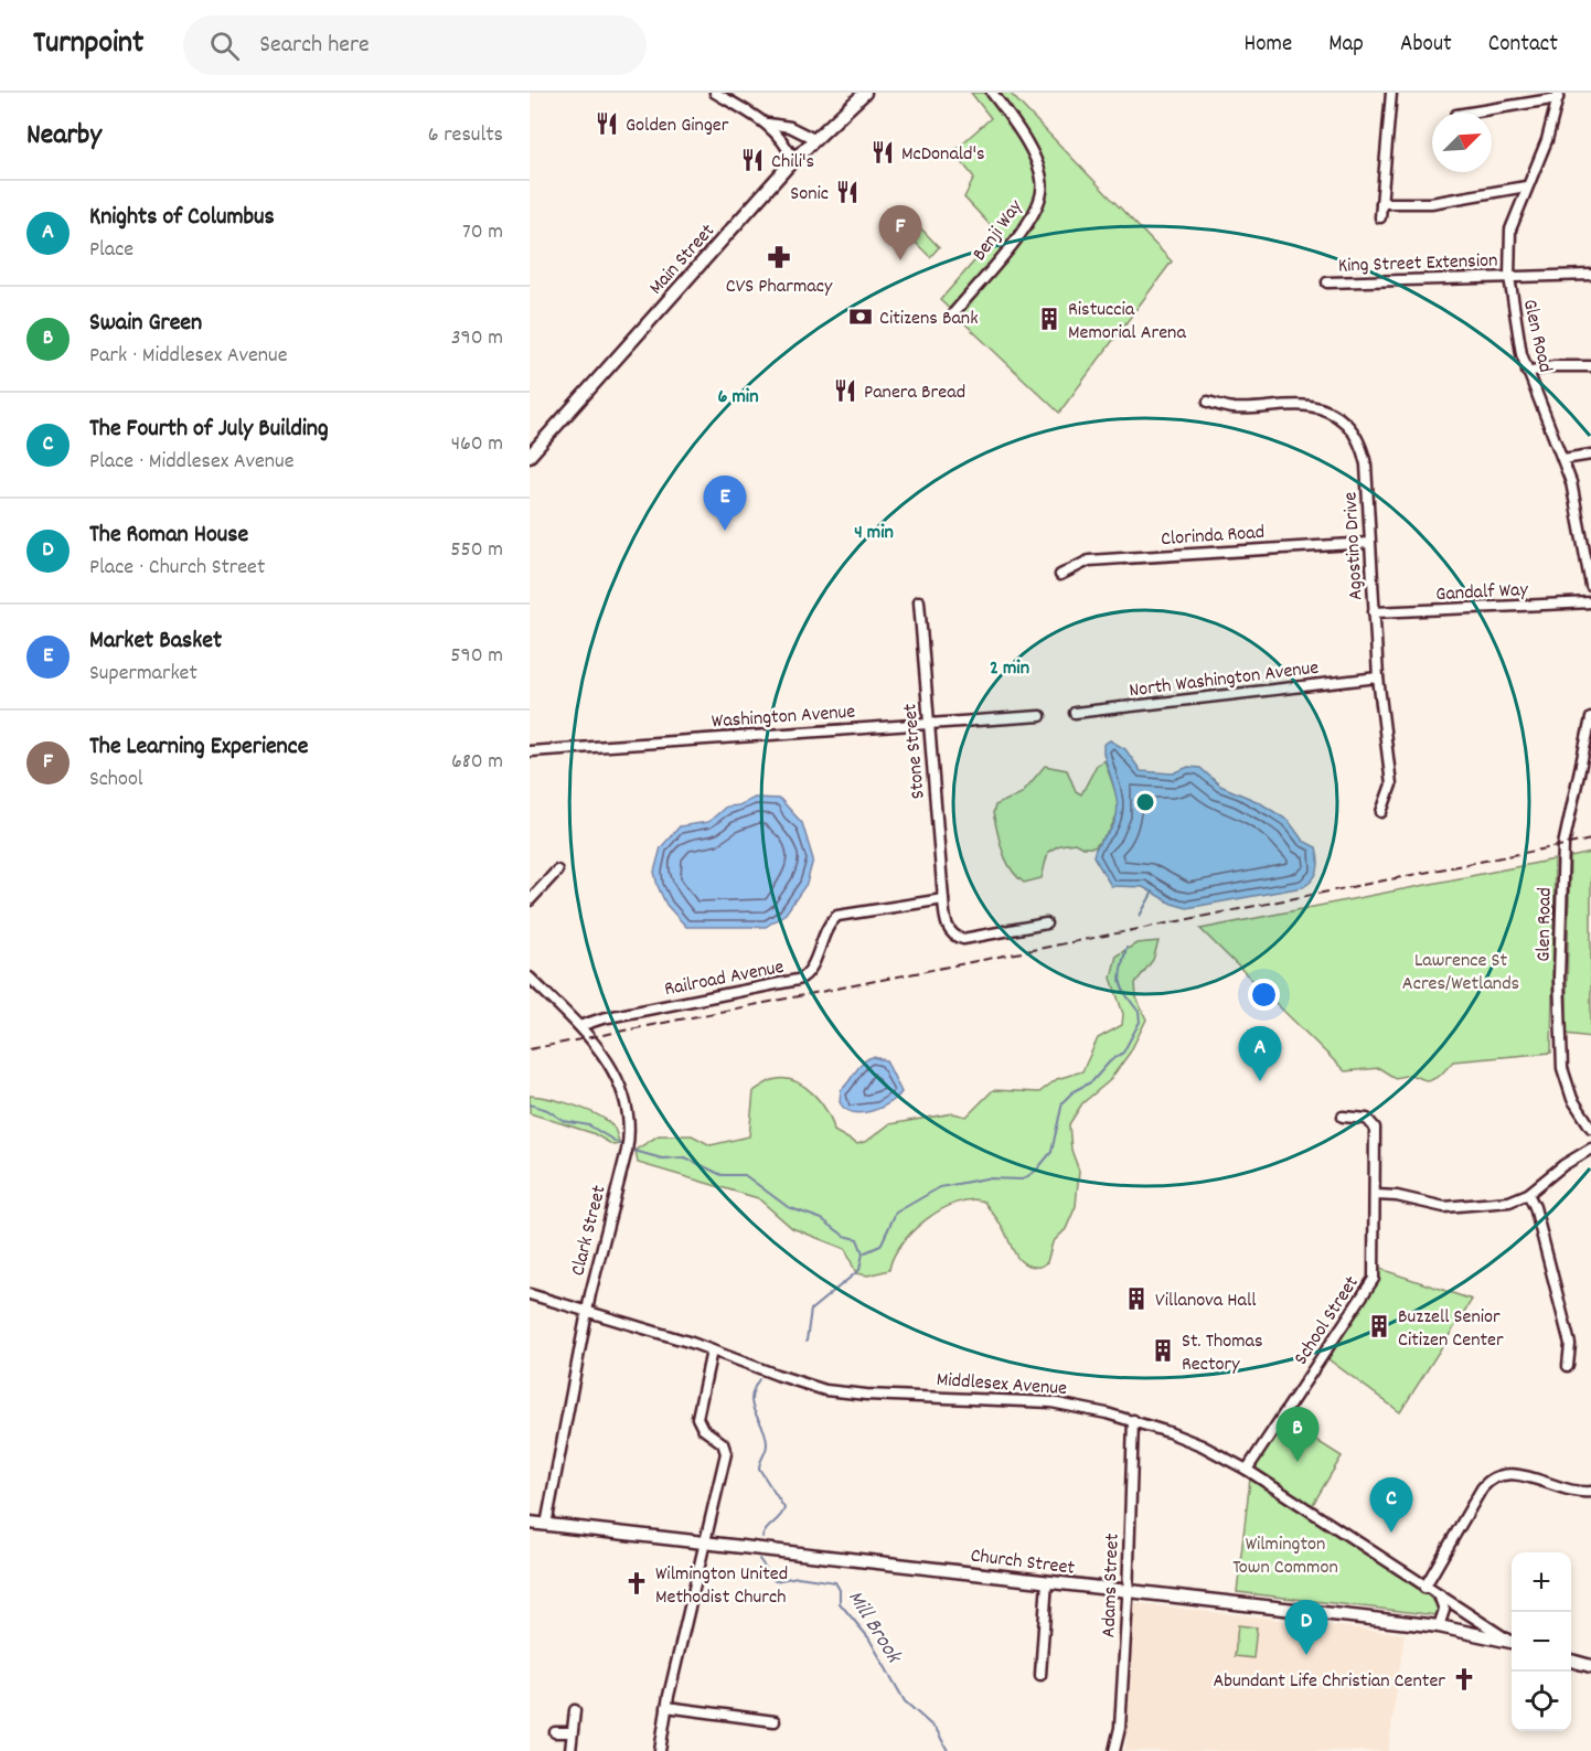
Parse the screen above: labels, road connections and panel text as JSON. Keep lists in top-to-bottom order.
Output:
{
  "streets": {
    "main road": ["Main Street", "Church Street"],
    "street": [
      "Benji Way",
      "King Street Extension",
      "Glen Road",
      "Clorinda Road",
      "Agostino Drive",
      "Gandalf Way",
      "North Washington Avenue",
      "Washington Avenue",
      "Stone Street",
      "Railroad Avenue",
      "Clark Street",
      "School Street",
      "Middlesex Avenue",
      "Adams Street"
    ]
  },
  "crossings": [
    ["King Street Extension", "Glen Road"],
    ["Clorinda Road", "Agostino Drive"],
    ["Agostino Drive", "Gandalf Way"],
    ["Agostino Drive", "North Washington Avenue"],
    ["Washington Avenue", "Stone Street"],
    ["Stone Street", "Railroad Avenue"],
    ["Railroad Avenue", "Clark Street"],
    ["Clark Street", "Middlesex Avenue"],
    ["Clark Street", "Church Street"],
    ["School Street", "Middlesex Avenue"],
    ["Middlesex Avenue", "Adams Street"],
    ["Church Street", "Adams Street"]
  ],
  "water": ["Mill Brook"],
  "parks": ["Lawrence St Acres/Wetlands", "Wilmington Town Common"],
  "places": {
    "restaurant": [
      "Golden Ginger",
      "McDonald's",
      "Chili's",
      "Sonic",
      "Panera Bread"
    ],
    "pharmacy": ["CVS Pharmacy"],
    "bank": ["Citizens Bank"],
    "building": [
      "Ristuccia Memorial Arena",
      "Villanova Hall",
      "Buzzell Senior Citizen Center",
      "St. Thomas Rectory"
    ],
    "church": ["Wilmington United Methodist Church", "Abundant Life Christian Center"]
  },
  "north": "top right",
  "page": {
    "header": "Turnpoint",
    "search": "Search here",
    "nav": [
      "Home",
      "Map",
      "About",
      "Contact"
    ],
    "heading": ["Nearby", "6 results"],
    "list": [
      {
        "mark": "A",
        "name": "Knights of Columbus",
        "note": "Place",
        "value": "70 m"
      },
      {
        "mark": "B",
        "name": "Swain Green",
        "note": "Park · Middlesex Avenue",
        "value": "390 m"
      },
      {
        "mark": "C",
        "name": "The Fourth of July Building",
        "note": "Place · Middlesex Avenue",
        "value": "460 m"
      },
      {
        "mark": "D",
        "name": "The Roman House",
        "note": "Place · Church Street",
        "value": "550 m"
      },
      {
        "mark": "E",
        "name": "Market Basket",
        "note": "Supermarket",
        "value": "590 m"
      },
      {
        "mark": "F",
        "name": "The Learning Experience",
        "note": "School",
        "value": "680 m"
      }
    ],
    "pins": [
      "F",
      "E",
      "A",
      "B",
      "C",
      "D"
    ],
    "map_buttons": ["+", "−"]
  },
  "rings": ["6 min", "4 min", "2 min"]
}
